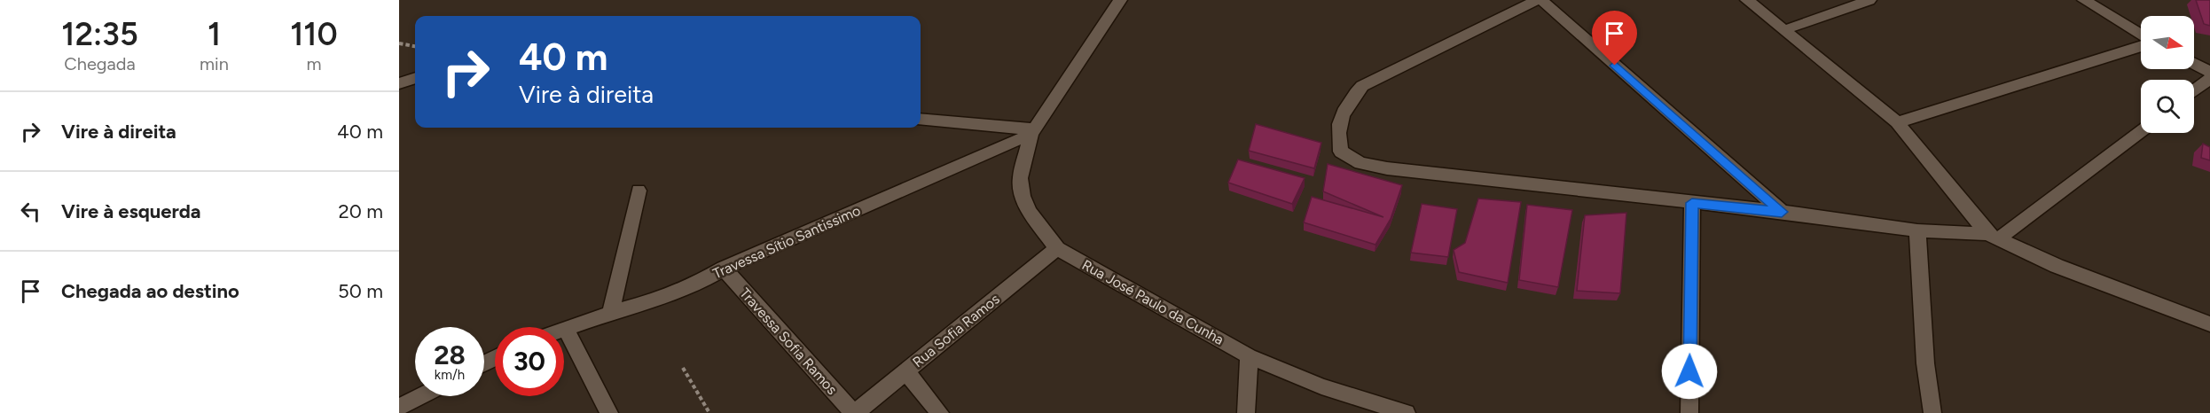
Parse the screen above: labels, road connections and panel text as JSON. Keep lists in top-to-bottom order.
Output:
{
  "streets": {
    "street": [
      "Travessa Sítio Santissimo",
      "Rua José Paulo da Cunha",
      "Rua Sofia Ramos",
      "Travessa Sofia Ramos"
    ]
  },
  "crossings": [
    ["Travessa Sítio Santissimo", "Travessa Sofia Ramos"],
    ["Rua José Paulo da Cunha", "Rua Sofia Ramos"],
    ["Rua Sofia Ramos", "Travessa Sofia Ramos"]
  ],
  "north": "right",
  "page": {
    "eta": [
      "12:35",
      "Chegada",
      "1",
      "min",
      "110",
      "m"
    ],
    "turn": ["40 m", "Vire à direita"],
    "list": [
      {
        "name": "Vire à direita",
        "value": "40 m"
      },
      {
        "name": "Vire à esquerda",
        "value": "20 m"
      },
      {
        "name": "Chegada ao destino",
        "value": "50 m"
      }
    ],
    "speed": "28 km/h",
    "limit": "30"
  }
}
